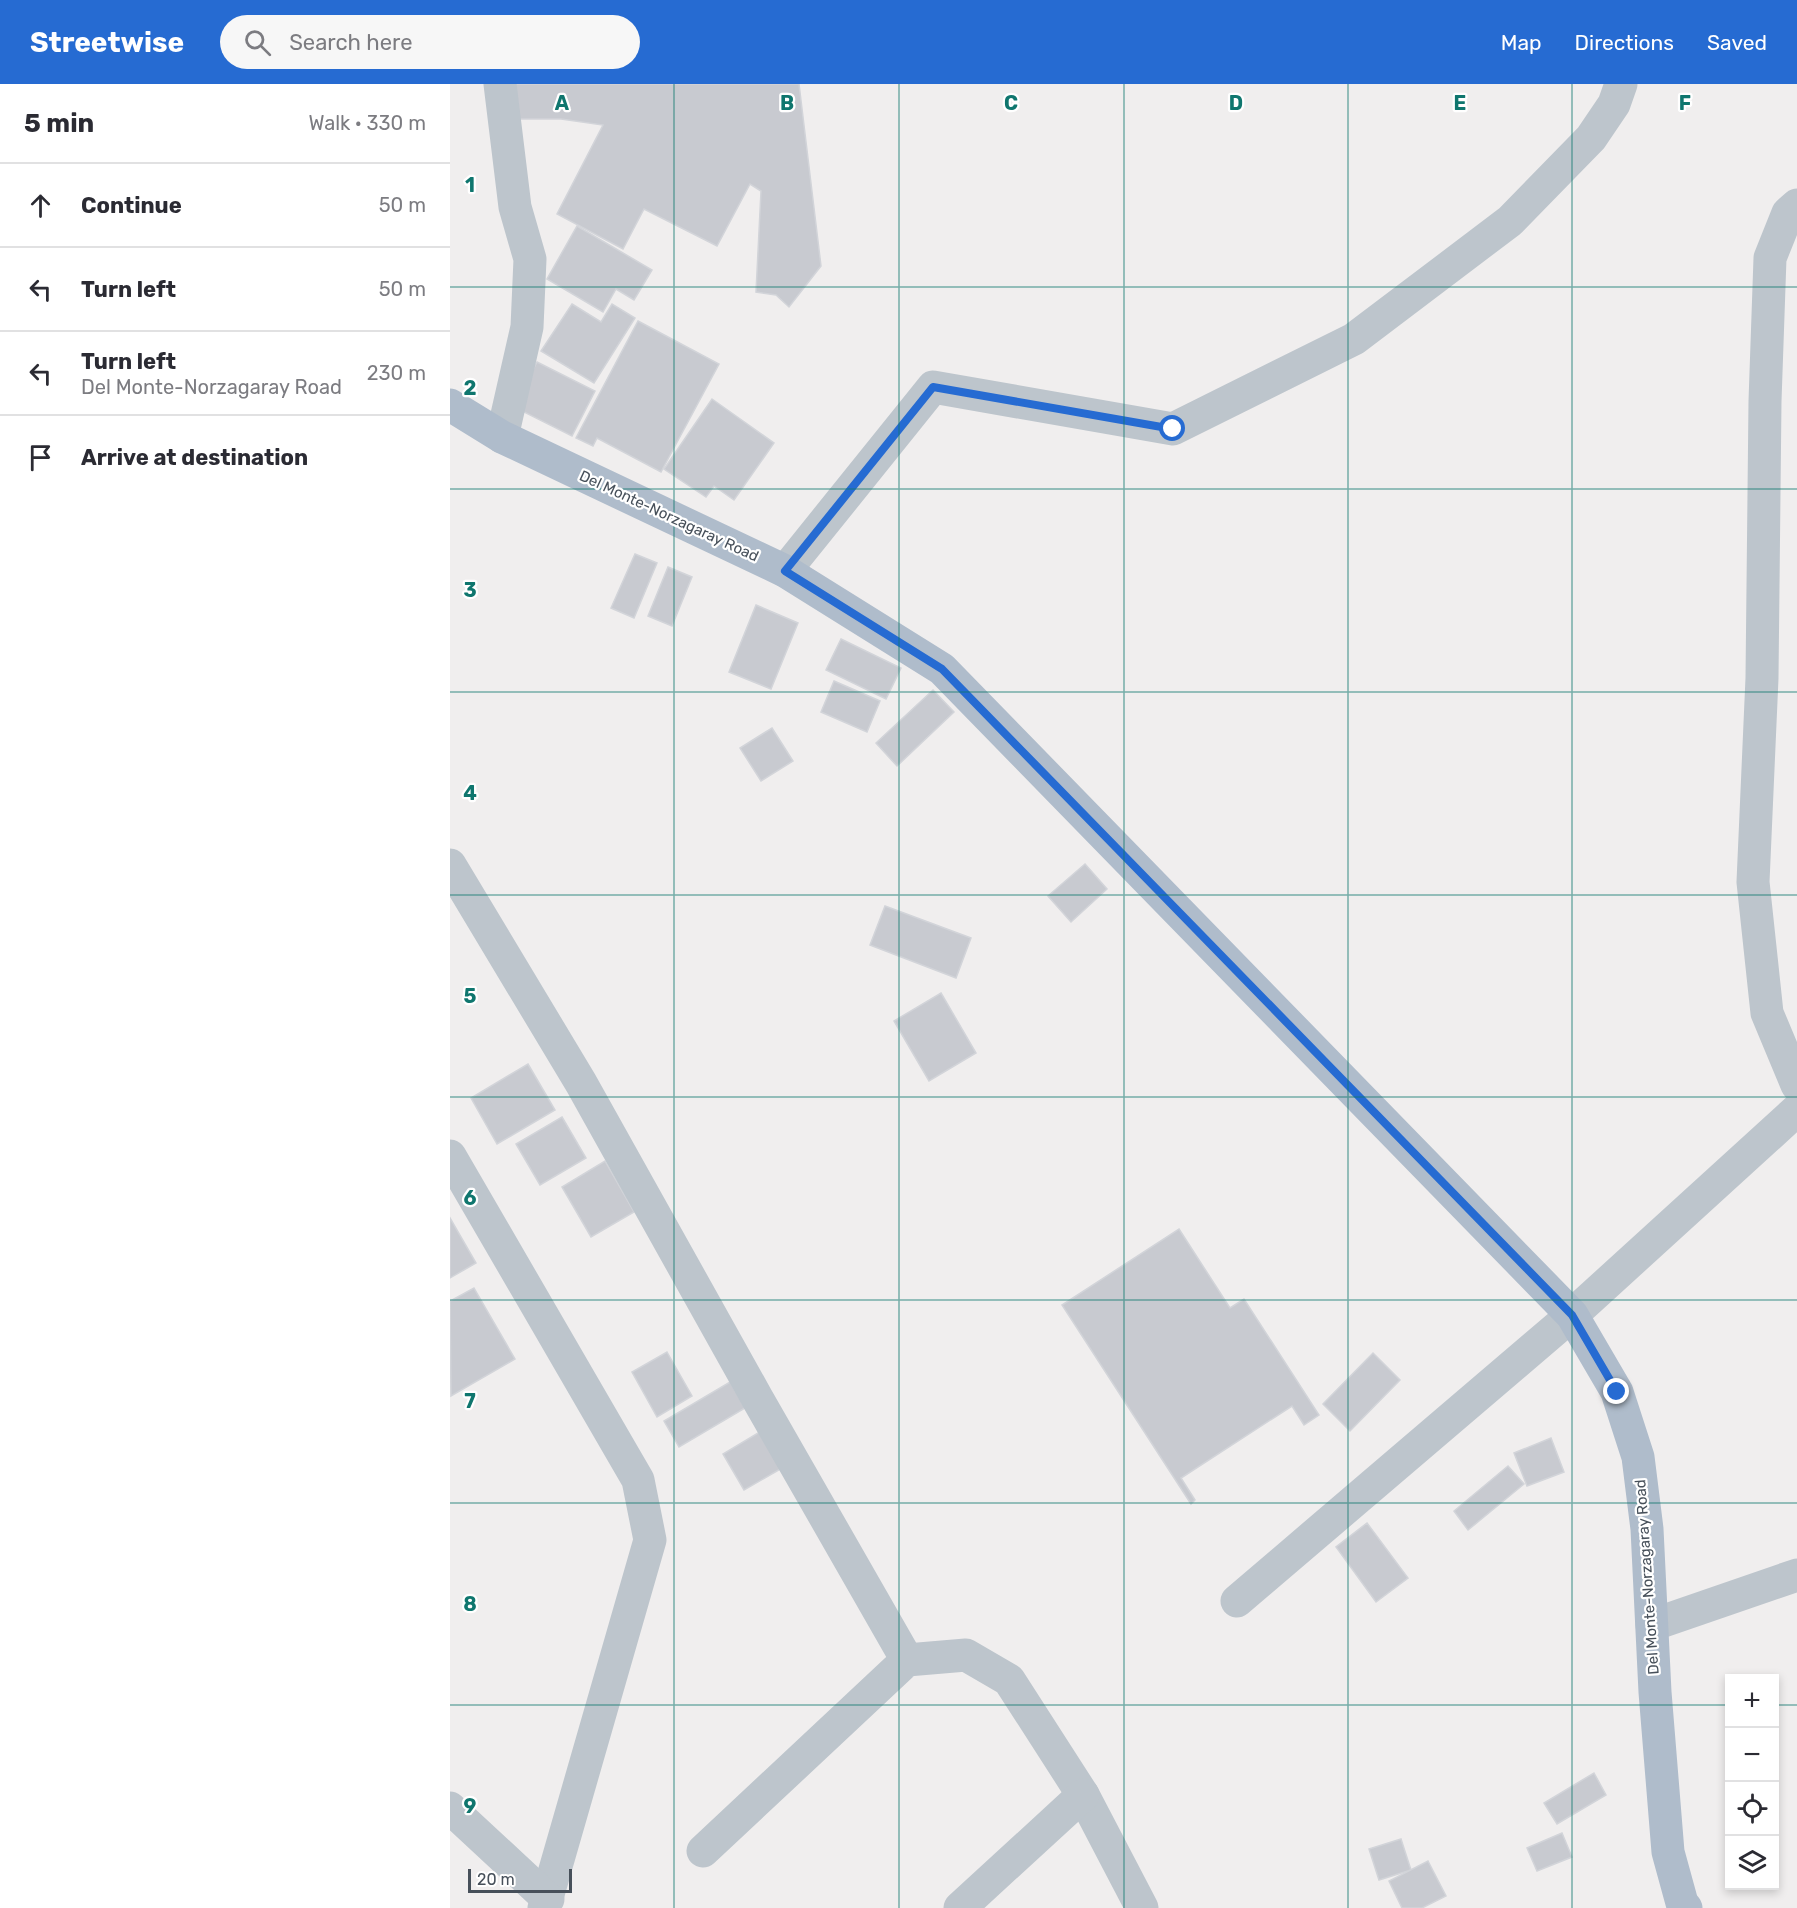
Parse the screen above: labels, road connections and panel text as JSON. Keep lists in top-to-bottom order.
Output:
{
  "streets": {
    "main road": ["Del Monte-Norzagaray Road"]
  },
  "scale_bar": "20 m",
  "page": {
    "header": "Streetwise",
    "search": "Search here",
    "nav": ["Map", "Directions", "Saved"],
    "heading": ["5 min", "Walk · 330 m"],
    "list": [
      ["Continue", "50 m"],
      ["Turn left", "50 m"],
      ["Turn left", "Del Monte-Norzagaray Road", "230 m"],
      "Arrive at destination"
    ],
    "map_buttons": ["+", "−"],
    "scale": "20 m"
  },
  "grid": {
    "columns": [
      "A",
      "B",
      "C",
      "D",
      "E",
      "F"
    ],
    "rows": [
      "1",
      "2",
      "3",
      "4",
      "5",
      "6",
      "7",
      "8",
      "9"
    ]
  }
}
